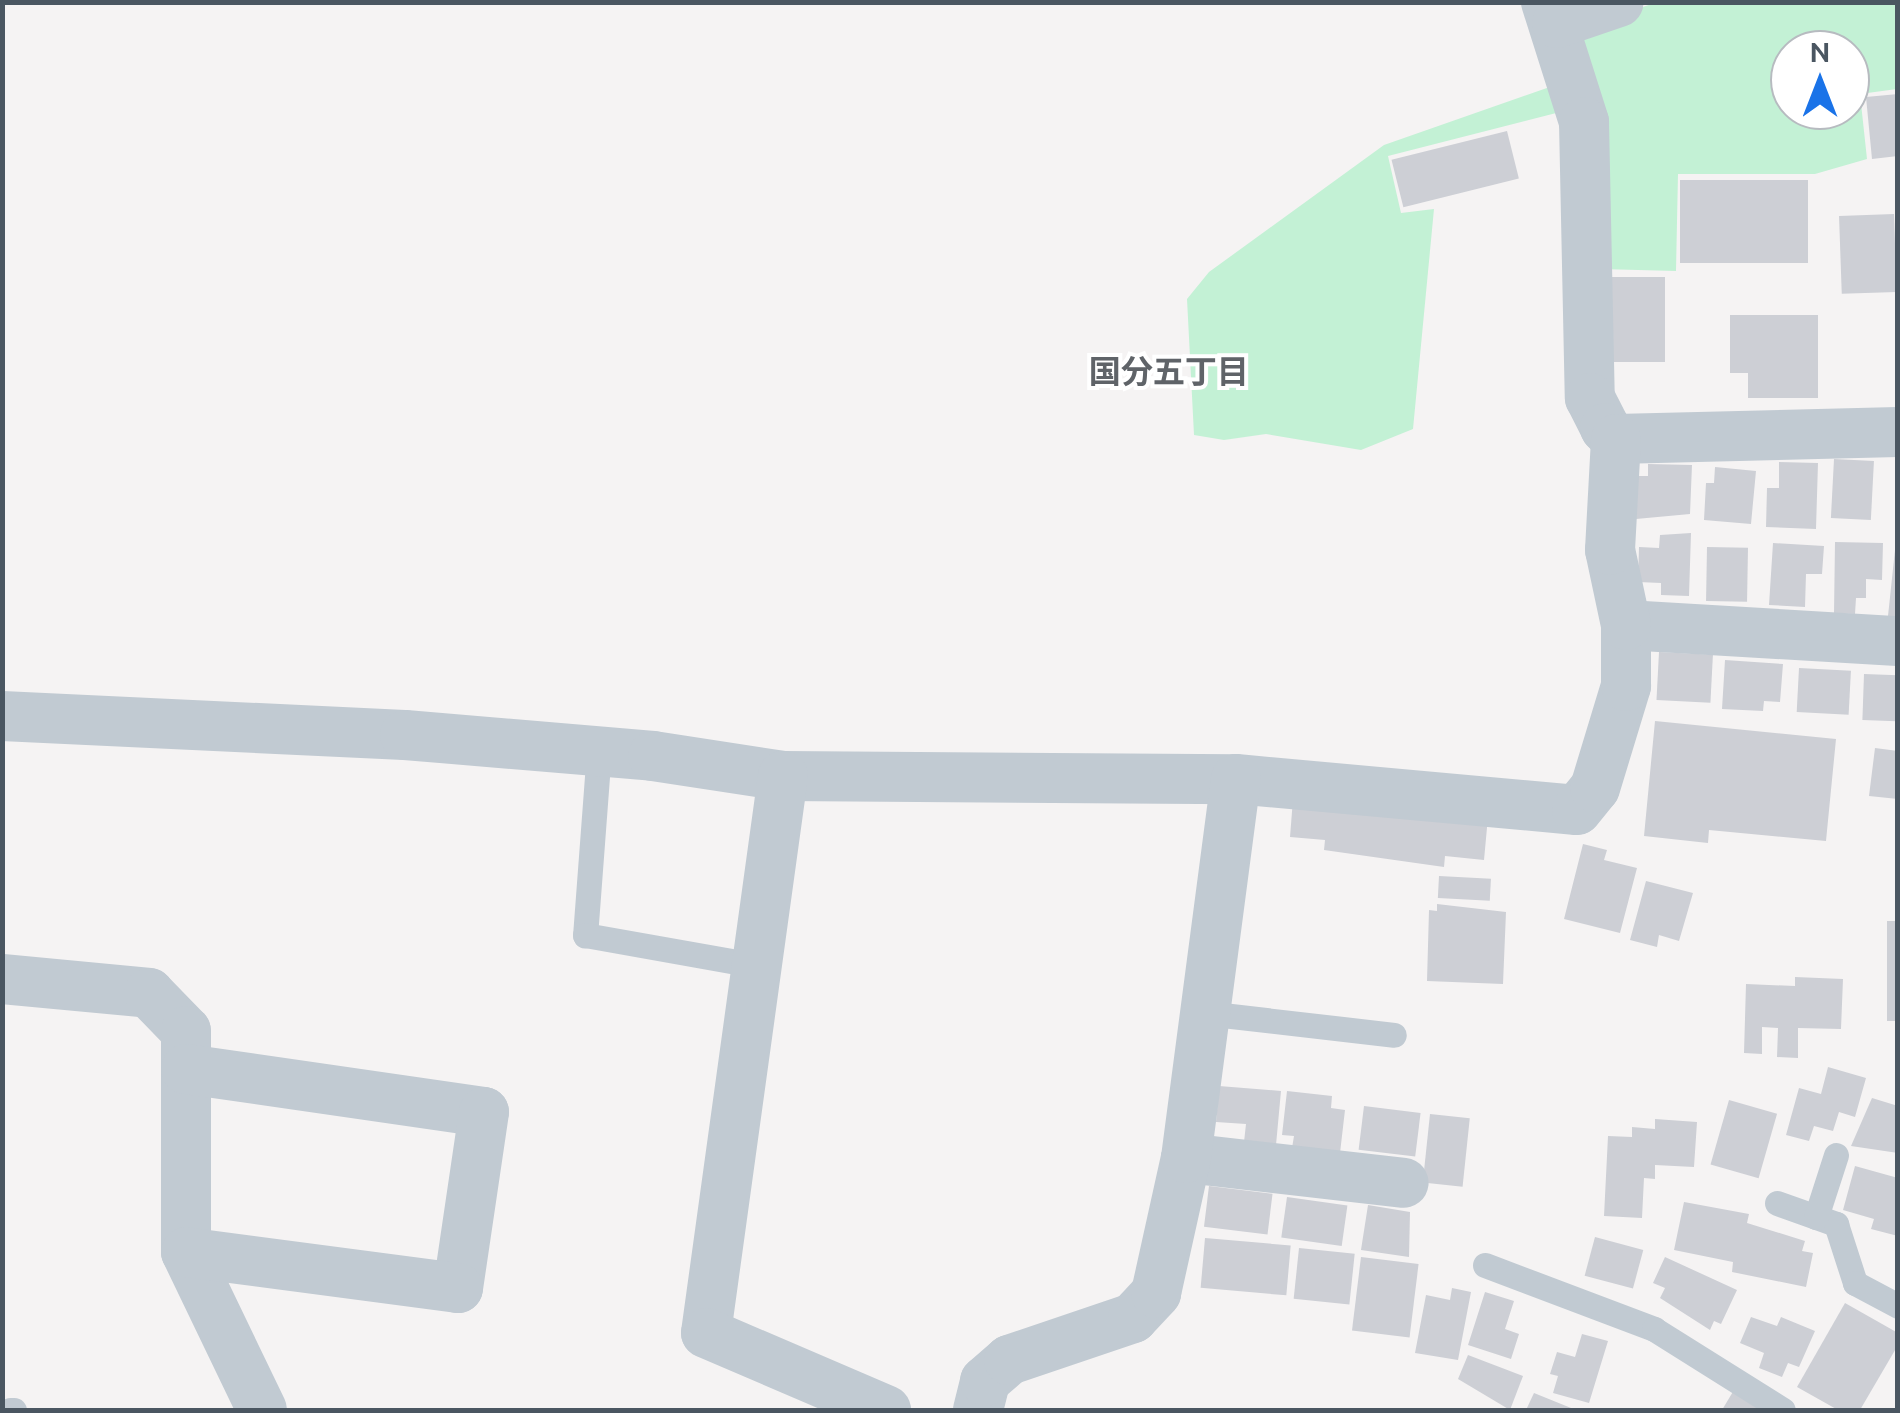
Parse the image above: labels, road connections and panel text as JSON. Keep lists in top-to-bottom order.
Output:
{
  "districts": ["国分五丁目"],
  "north": "top"
}
